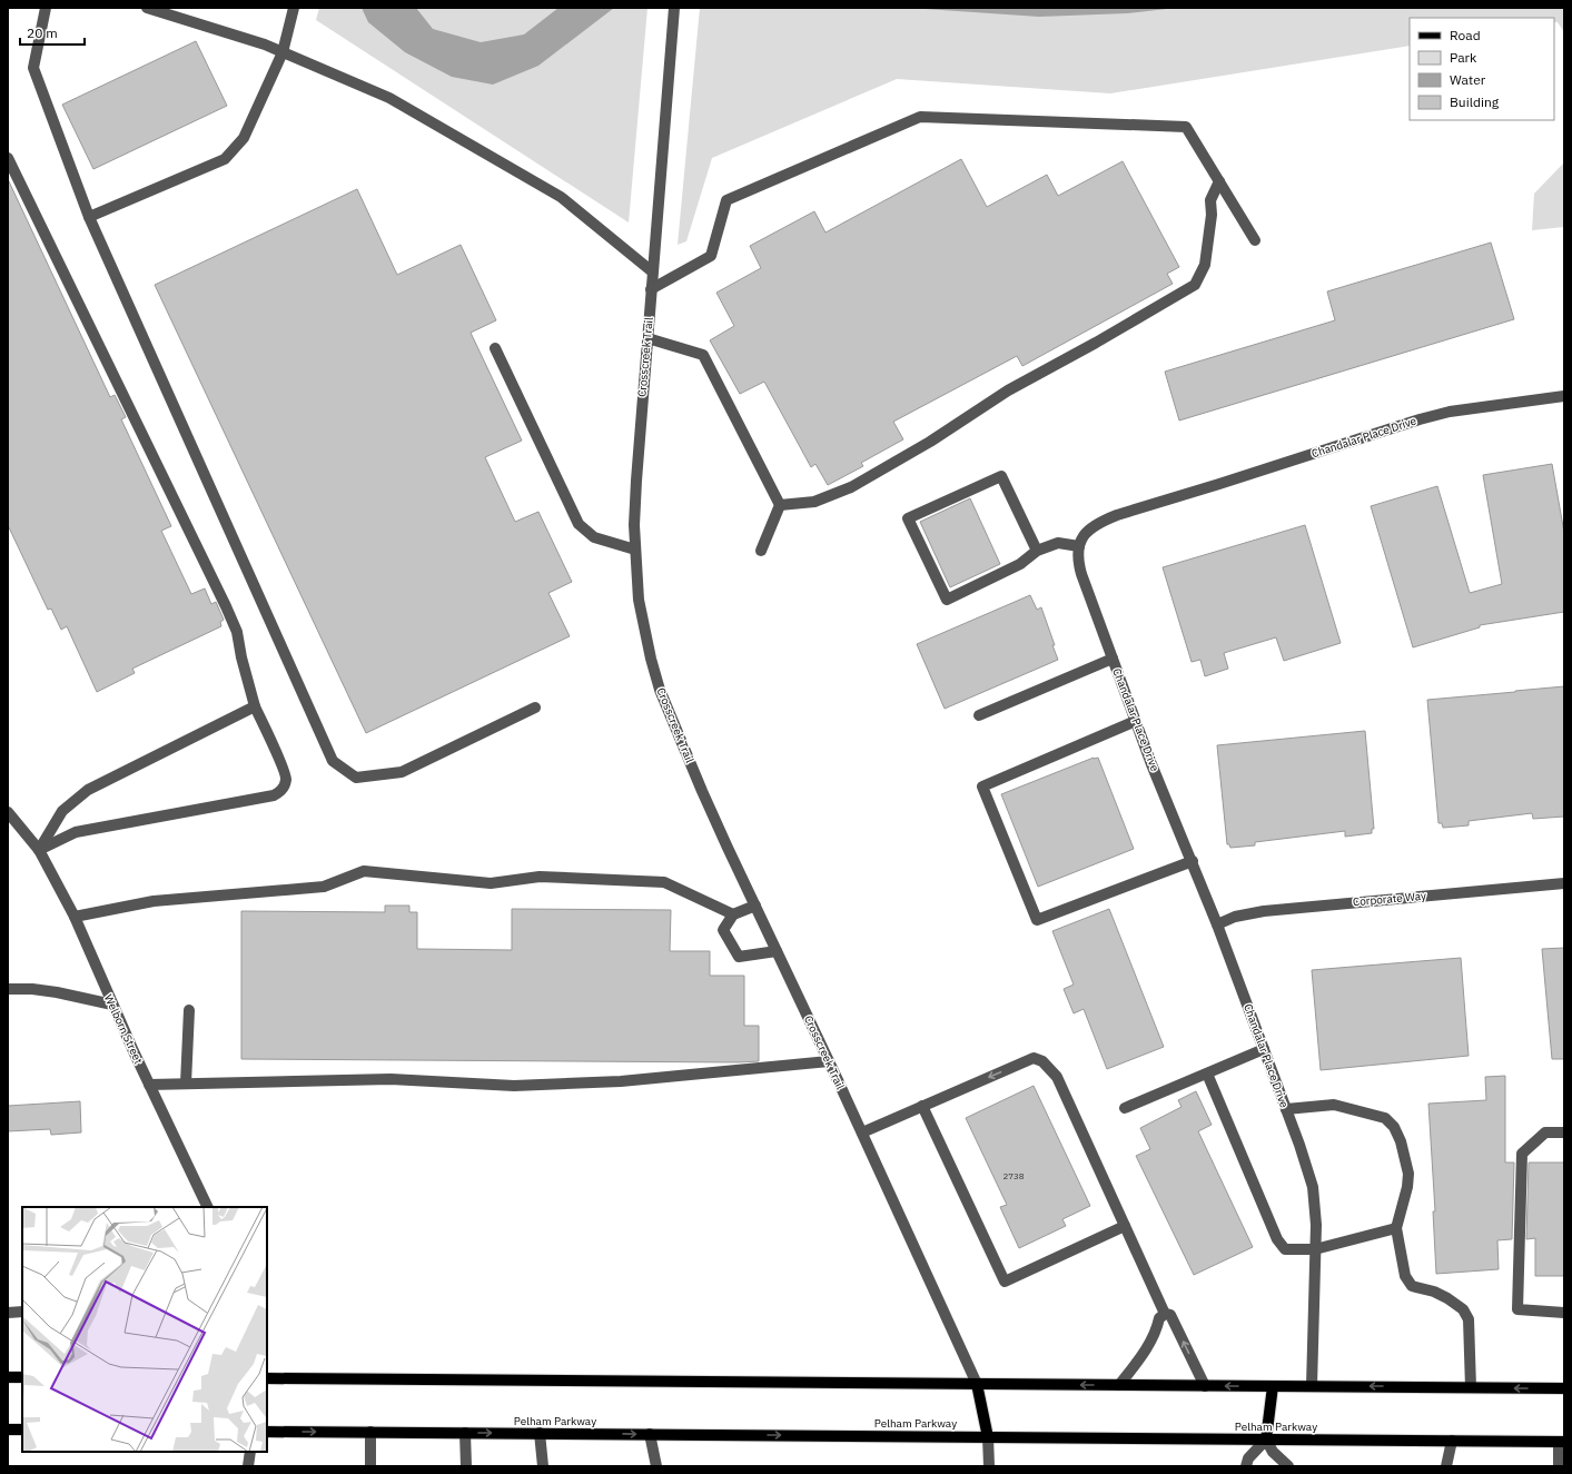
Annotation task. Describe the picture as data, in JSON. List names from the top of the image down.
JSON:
{
  "streets": {
    "main road": ["Pelham Parkway"],
    "street": [
      "Crosscreek Trail",
      "Chandalar Place Drive",
      "Corporate Way",
      "Welborn Street"
    ]
  },
  "crossings": [
    ["Chandalar Place Drive", "Corporate Way"]
  ],
  "house_numbers": ["2738"],
  "legend": [
    "Road",
    "Park",
    "Water",
    "Building"
  ],
  "scale_bar": "20 m"
}
